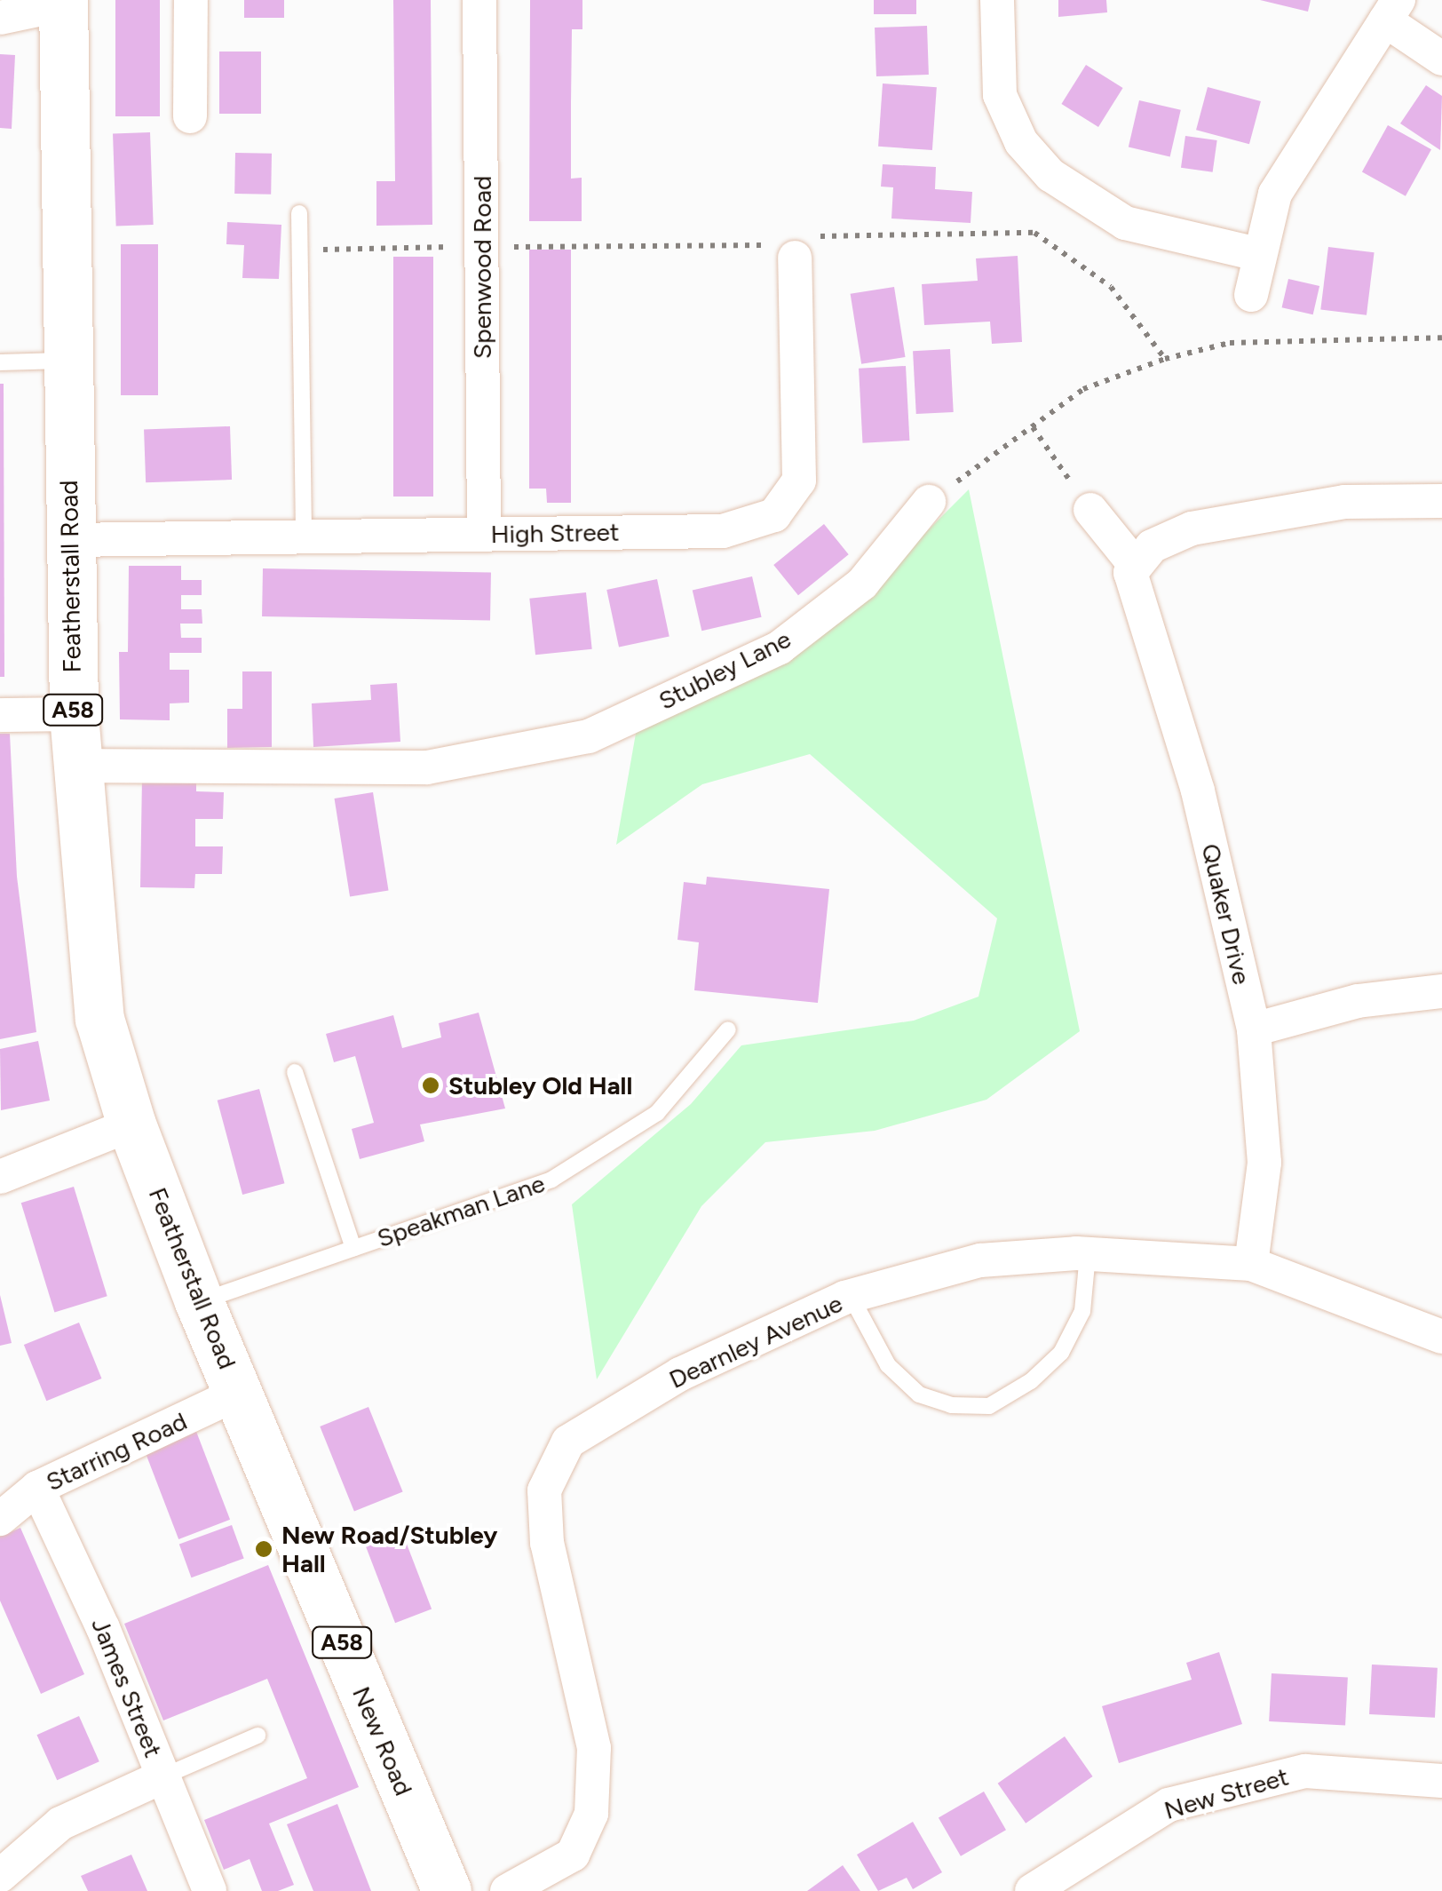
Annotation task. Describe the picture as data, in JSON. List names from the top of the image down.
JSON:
{
  "streets": {
    "highway": ["Featherstall Road", "A58", "New Road"],
    "street": [
      "Spenwood Road",
      "High Street",
      "Stubley Lane",
      "Quaker Drive",
      "Dearnley Avenue",
      "Starring Road",
      "James Street",
      "New Street"
    ],
    "lane": ["Speakman Lane"]
  },
  "crossings": [
    ["Spenwood Road", "High Street"],
    ["High Street", "Featherstall Road"],
    ["Featherstall Road", "Stubley Lane"],
    ["Featherstall Road", "Speakman Lane"],
    ["Featherstall Road", "Starring Road"],
    ["Featherstall Road", "New Road"],
    ["Quaker Drive", "Dearnley Avenue"],
    ["Starring Road", "James Street"],
    ["Starring Road", "New Road"]
  ],
  "places": ["Stubley Old Hall", "New Road/Stubley Hall"]
}
